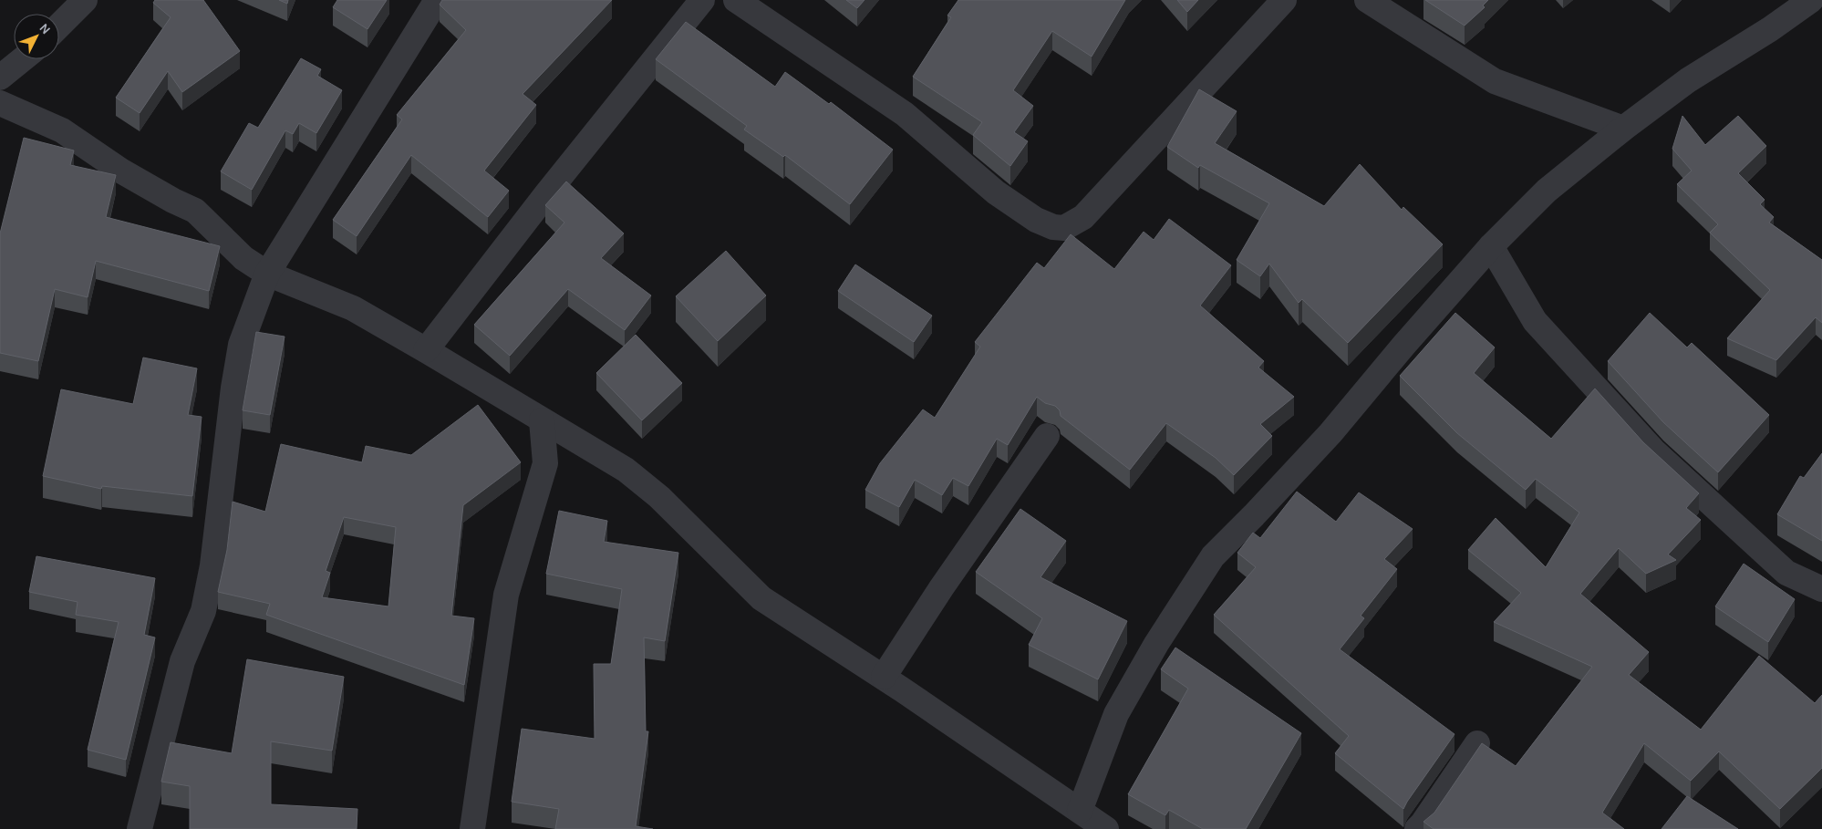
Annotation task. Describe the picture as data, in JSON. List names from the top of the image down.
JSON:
{
  "north": "top right"
}
